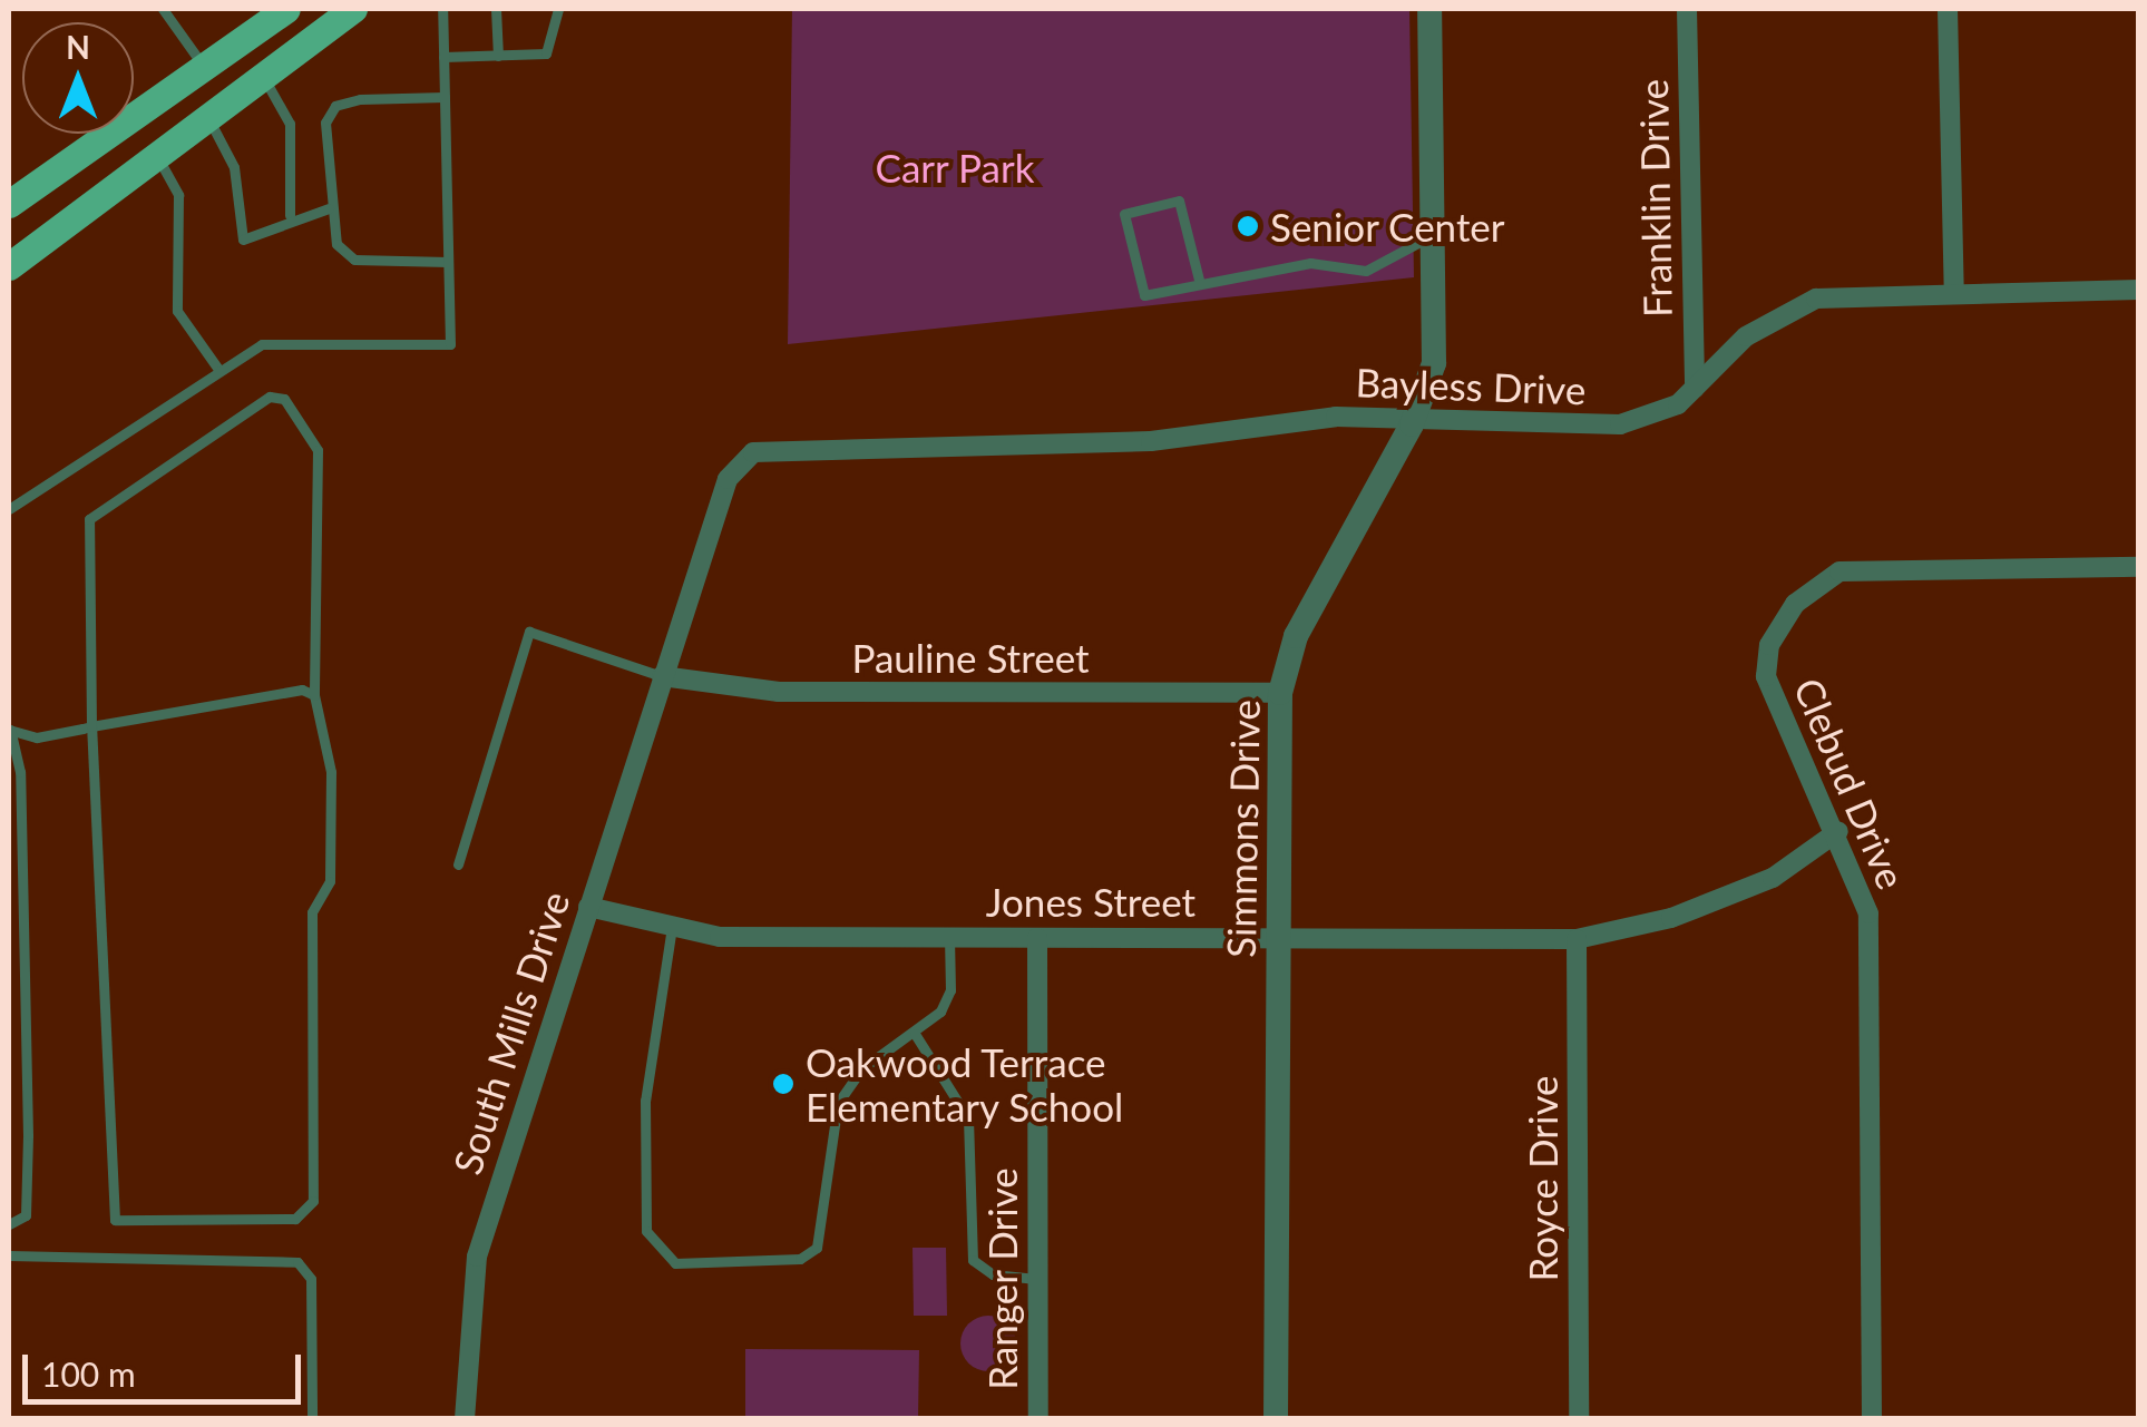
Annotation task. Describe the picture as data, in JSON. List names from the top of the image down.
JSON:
{
  "streets": {
    "street": [
      "Franklin Drive",
      "Bayless Drive",
      "Pauline Street",
      "Clebud Drive",
      "Simmons Drive",
      "Jones Street",
      "South Mills Drive",
      "Royce Drive",
      "Ranger Drive"
    ]
  },
  "crossings": [
    ["Franklin Drive", "Bayless Drive"],
    ["Bayless Drive", "Simmons Drive"],
    ["Bayless Drive", "South Mills Drive"],
    ["Pauline Street", "Simmons Drive"],
    ["Pauline Street", "South Mills Drive"],
    ["Clebud Drive", "Jones Street"],
    ["Simmons Drive", "Jones Street"],
    ["Jones Street", "South Mills Drive"],
    ["Jones Street", "Royce Drive"],
    ["Jones Street", "Ranger Drive"]
  ],
  "parks": ["Carr Park"],
  "places": ["Senior Center", "Oakwood Terrace Elementary School"],
  "scale_bar": "100 m",
  "north": "top"
}
